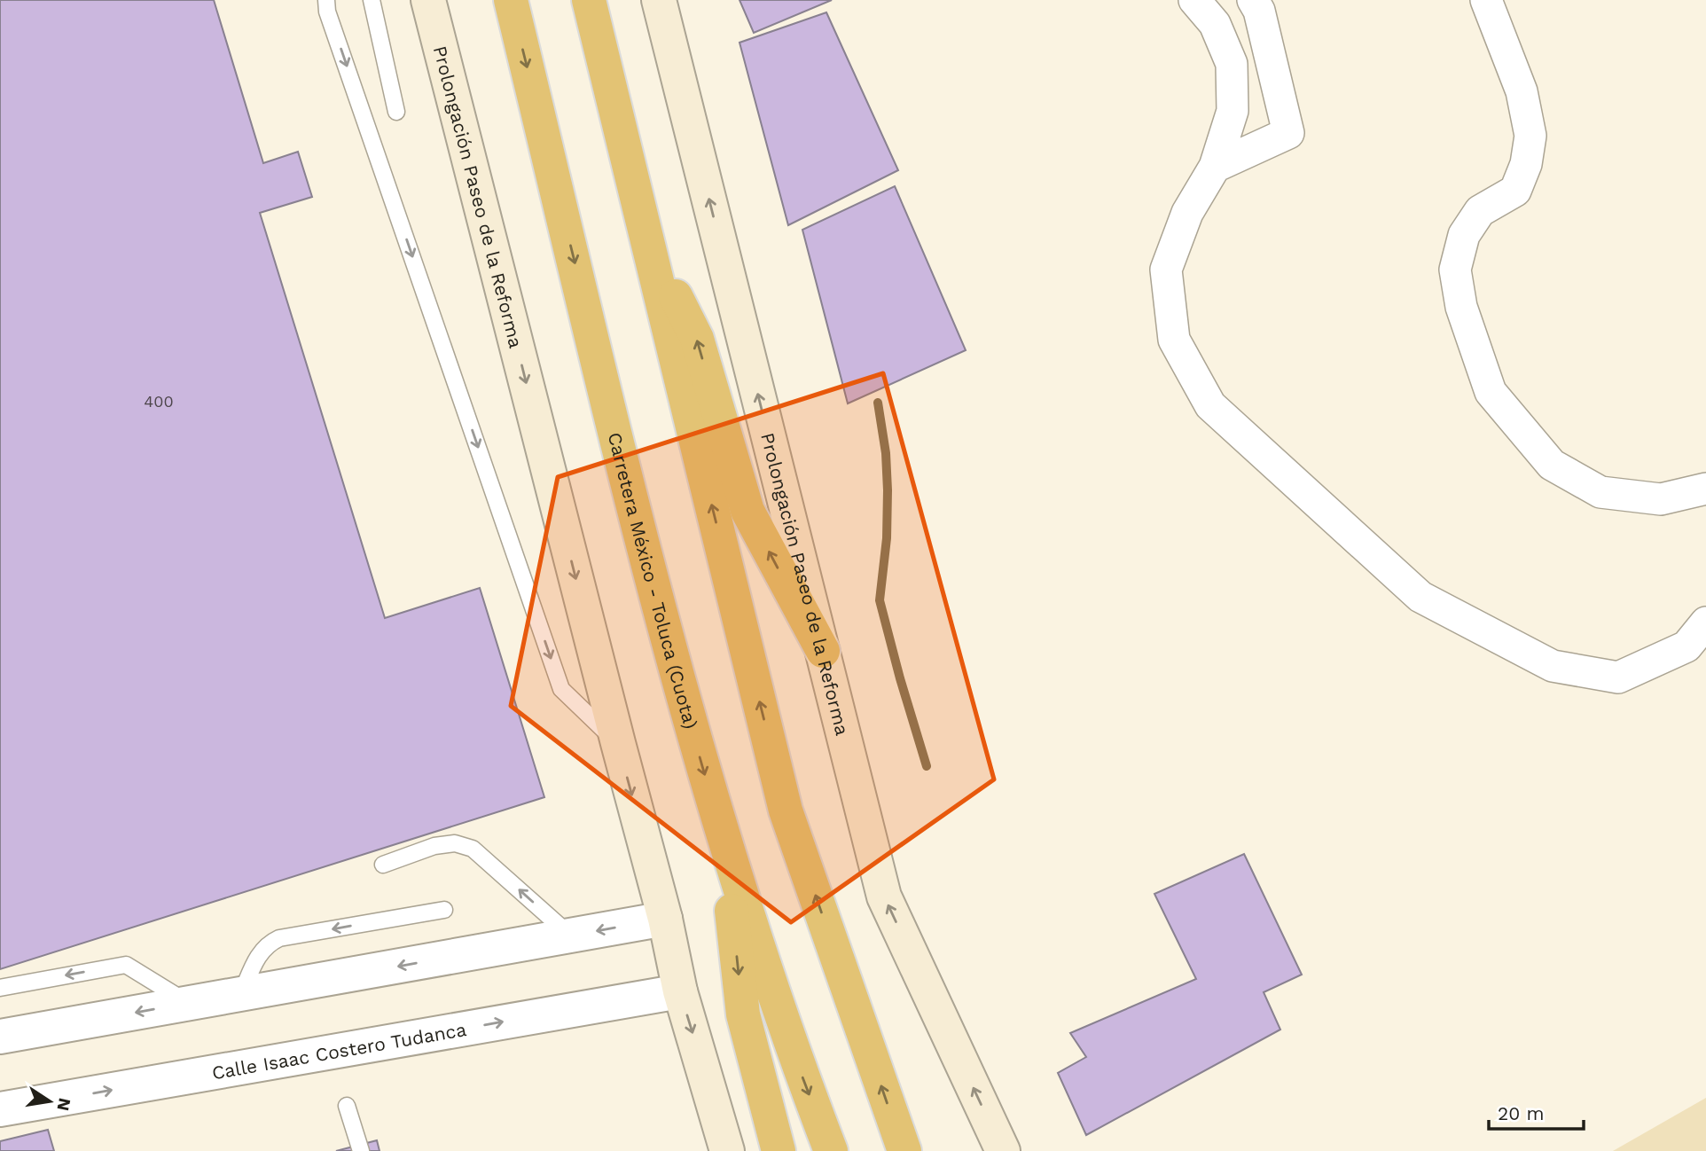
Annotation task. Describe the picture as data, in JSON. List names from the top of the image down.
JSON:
{
  "streets": {
    "highway": ["Carretera México - Toluca (Cuota)"],
    "main road": ["Prolongación Paseo de la Reforma"],
    "street": ["Calle Isaac Costero Tudanca"]
  },
  "crossings": [
    ["Prolongación Paseo de la Reforma", "Calle Isaac Costero Tudanca"]
  ],
  "house_numbers": ["400"],
  "scale_bar": "20 m",
  "north": "right"
}
